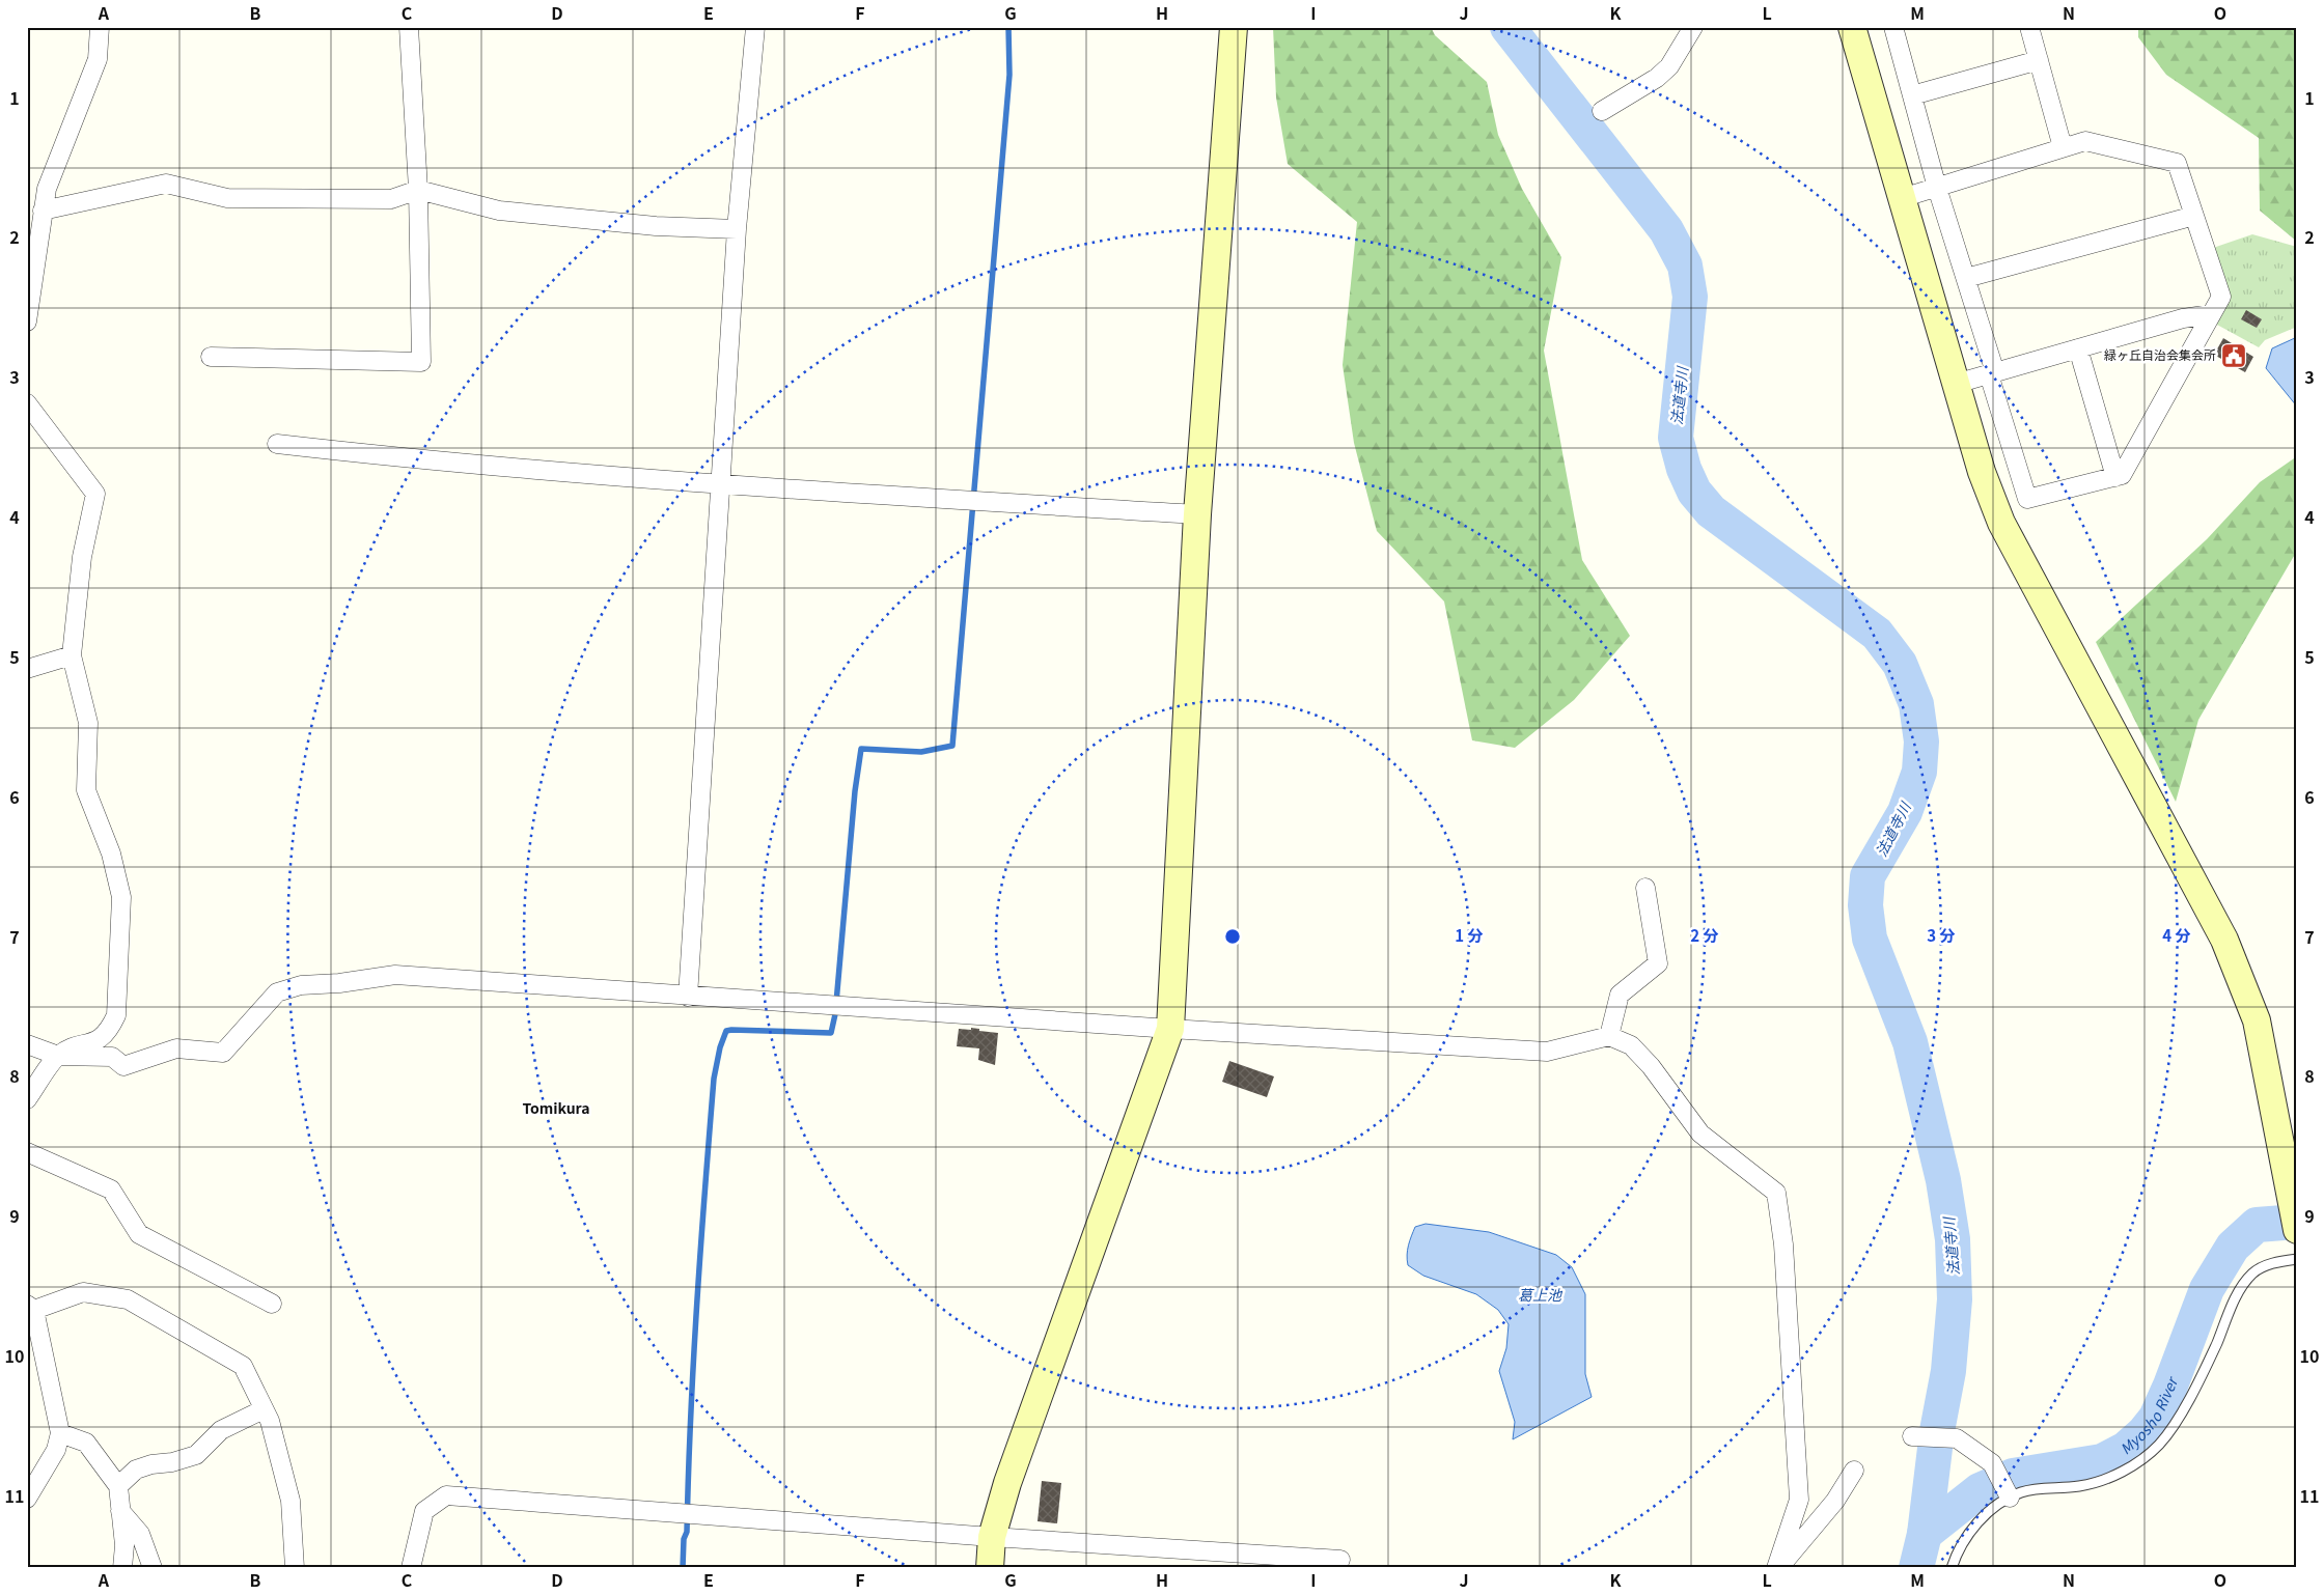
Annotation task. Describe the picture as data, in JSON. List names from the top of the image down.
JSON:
{
  "districts": ["Tomikura"],
  "water": ["法道寺川", "葛上池", "Myosho River"],
  "places": {
    "public building": ["緑ヶ丘自治会集会所"]
  },
  "grid": {
    "columns": [
      "A",
      "B",
      "C",
      "D",
      "E",
      "F",
      "G",
      "H",
      "I",
      "J",
      "K",
      "L",
      "M",
      "N",
      "O"
    ],
    "rows": [
      "1",
      "2",
      "3",
      "4",
      "5",
      "6",
      "7",
      "8",
      "9",
      "10",
      "11"
    ]
  },
  "rings": [
    "1 分",
    "2 分",
    "3 分",
    "4 分"
  ]
}
